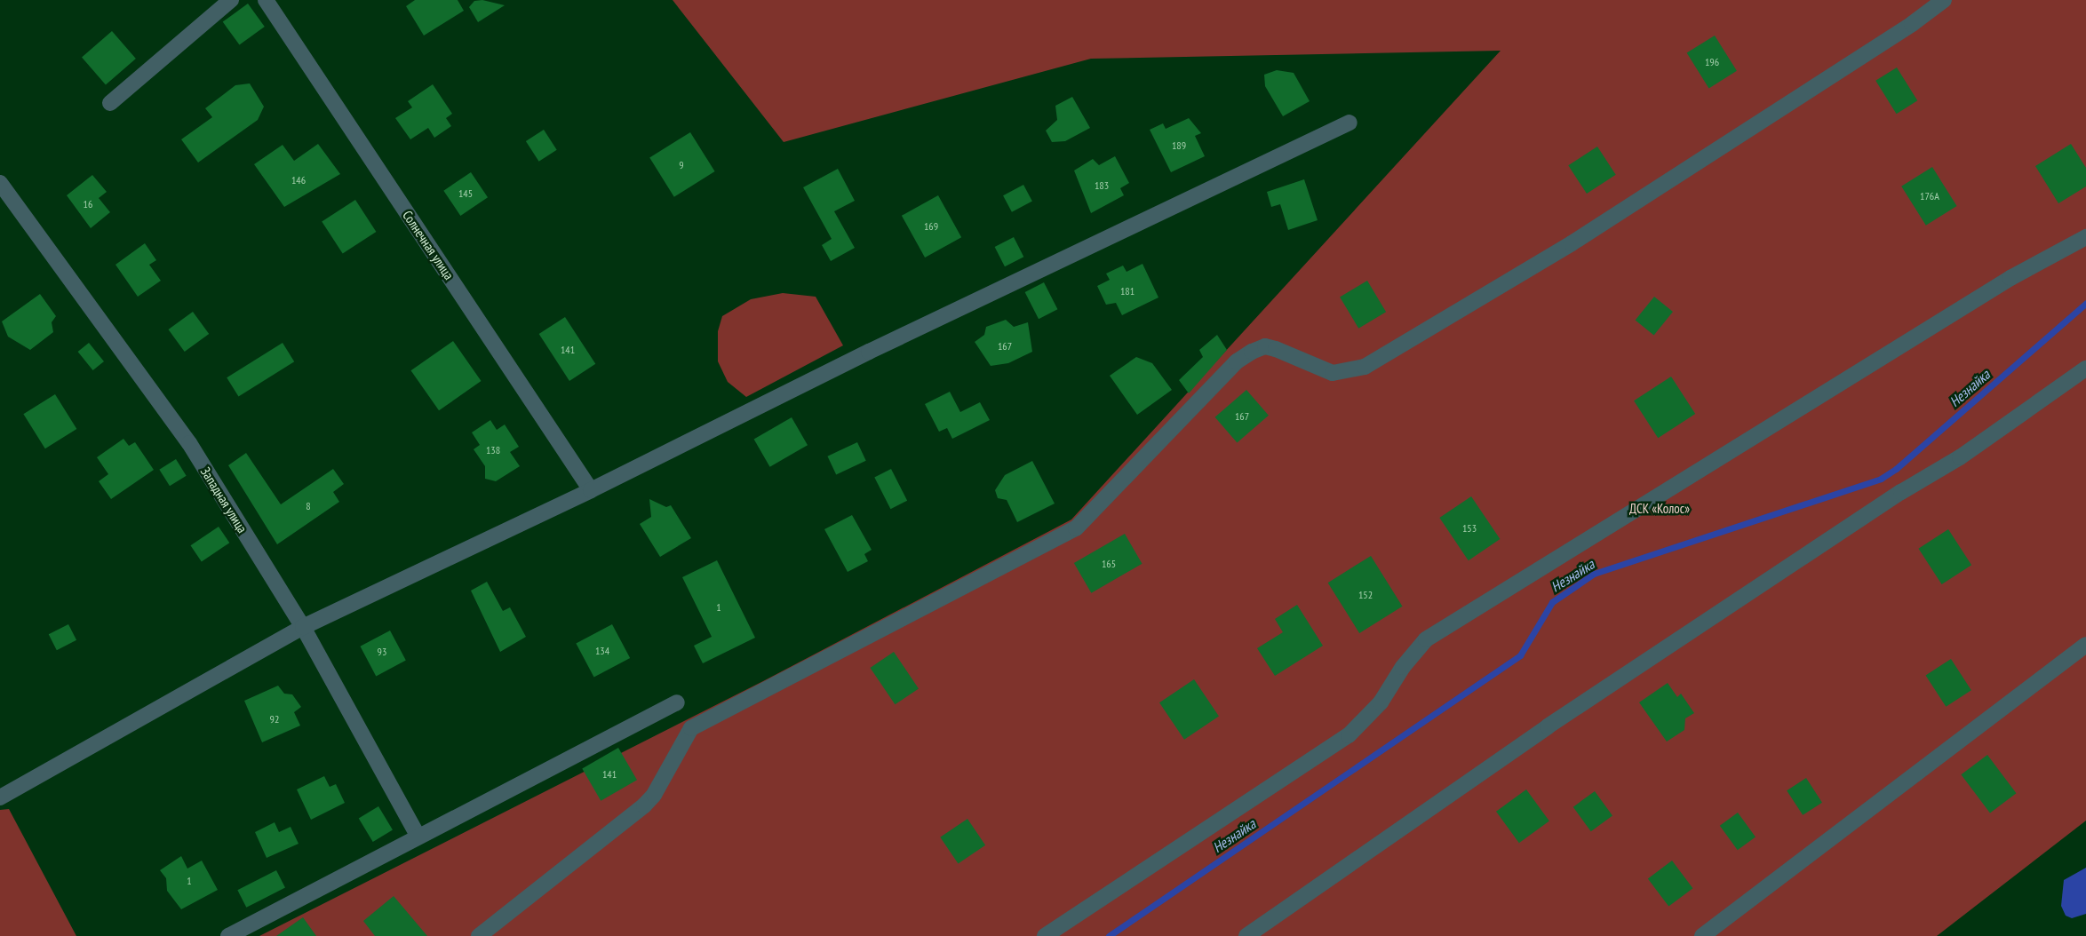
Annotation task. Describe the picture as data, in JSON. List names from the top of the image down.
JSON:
{
  "streets": {
    "street": ["Солнечная улица", "Западная улица"]
  },
  "water": ["Незнайка"],
  "parks": ["ДСК «Колос»"],
  "house_numbers": [
    "196",
    "189",
    "9",
    "146",
    "183",
    "145",
    "176А",
    "16",
    "169",
    "181",
    "167",
    "141",
    "167",
    "138",
    "8",
    "153",
    "165",
    "152",
    "1",
    "134",
    "93",
    "92",
    "141",
    "1"
  ]
}
